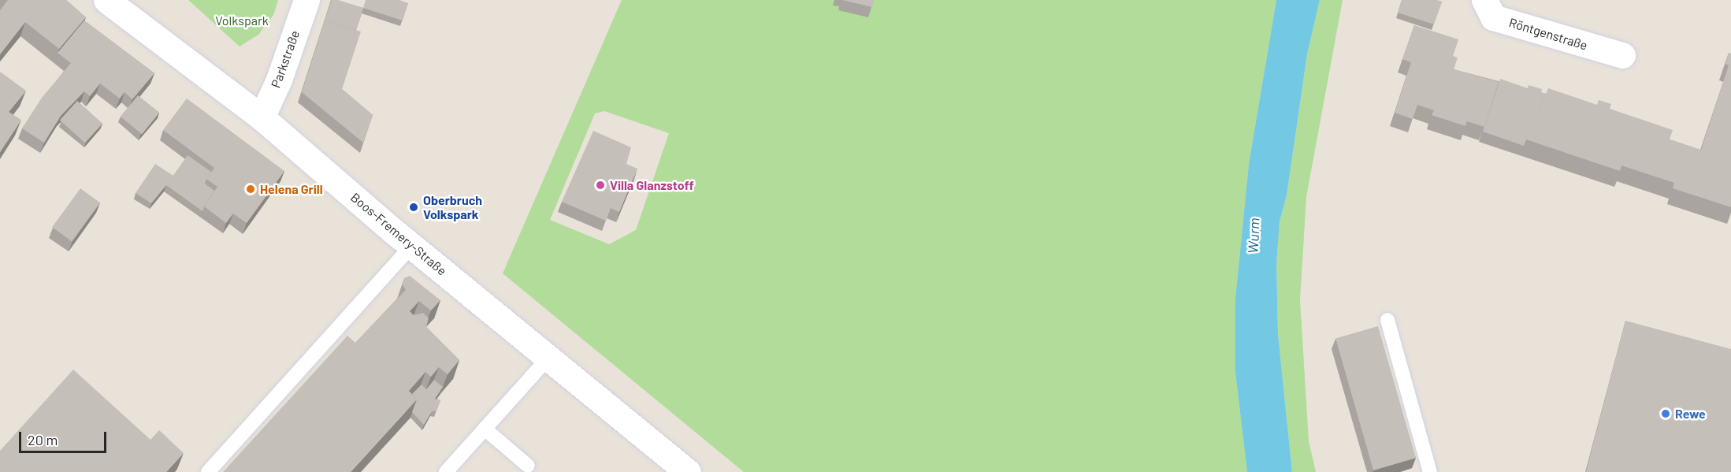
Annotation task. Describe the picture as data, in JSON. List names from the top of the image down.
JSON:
{
  "streets": {
    "street": ["Röntgenstraße", "Parkstraße", "Boos-Fremery-Straße"]
  },
  "crossings": [
    ["Parkstraße", "Boos-Fremery-Straße"]
  ],
  "water": ["Wurm"],
  "parks": ["Volkspark"],
  "places": [
    "Villa Glanzstoff",
    "Helena Grill",
    "Oberbruch Volkspark",
    "Rewe"
  ],
  "scale_bar": "20 m"
}
